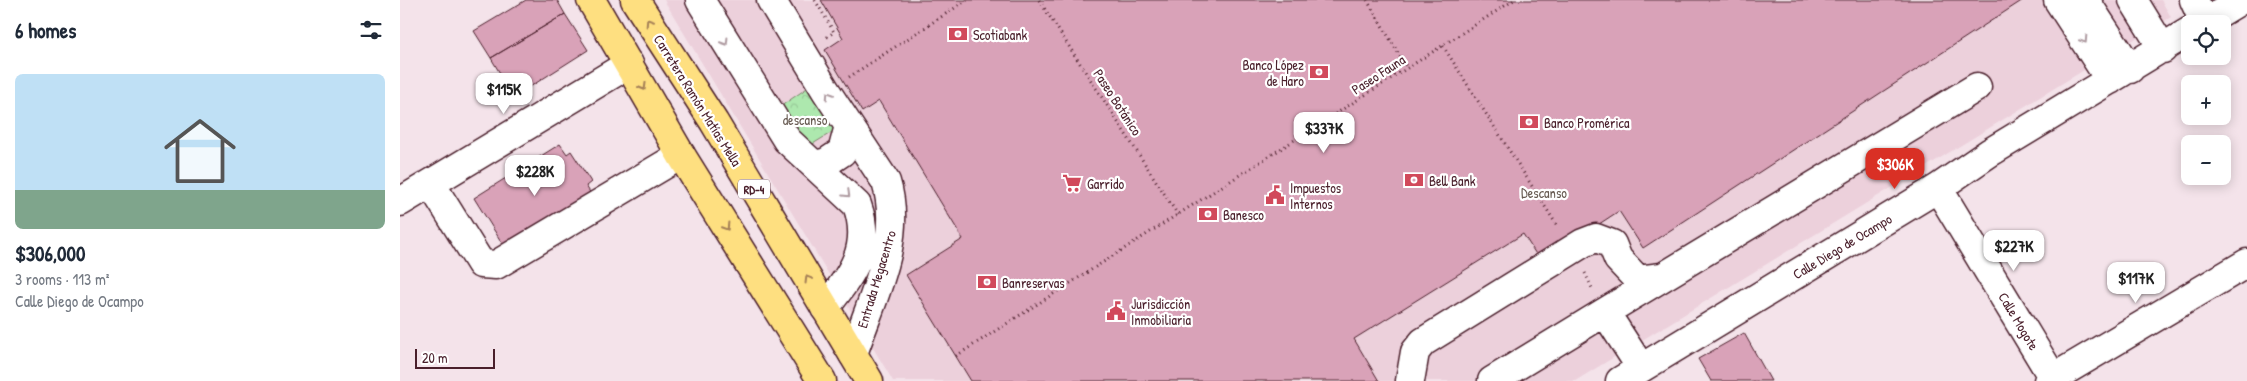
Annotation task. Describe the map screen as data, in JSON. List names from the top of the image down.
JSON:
{
  "streets": {
    "main road": ["Carretera Ramón Matías Mella", "RD-4"],
    "street": ["Calle Diego de Ocampo", "Entrada Megacentro", "Calle Mogote"],
    "path": ["Paseo Fauna", "Paseo Botánico"]
  },
  "crossings": [
    ["Paseo Fauna", "Paseo Botánico"],
    ["Carretera Ramón Matías Mella", "Entrada Megacentro"],
    ["Calle Diego de Ocampo", "Calle Mogote"]
  ],
  "parks": ["descanso", "Descanso"],
  "places": {
    "bank": [
      "Scotiabank",
      "Banco López de Haro",
      "Banco Promérica",
      "Bell Bank",
      "Banesco",
      "Banreservas"
    ],
    "supermarket": ["Garrido"],
    "public building": ["Impuestos Internos", "Jurisdicción Inmobiliaria"]
  },
  "scale_bar": "20 m",
  "page": {
    "heading": "6 homes",
    "map_buttons": ["+", "−"],
    "list": [
      {
        "name": "$306,000",
        "note": "3 rooms · 113 m² · Calle Diego de Ocampo"
      }
    ],
    "price": [
      "$115K",
      "$337K",
      "$306K",
      "$228K",
      "$227K",
      "$117K"
    ],
    "scale": "20 m"
  }
}
